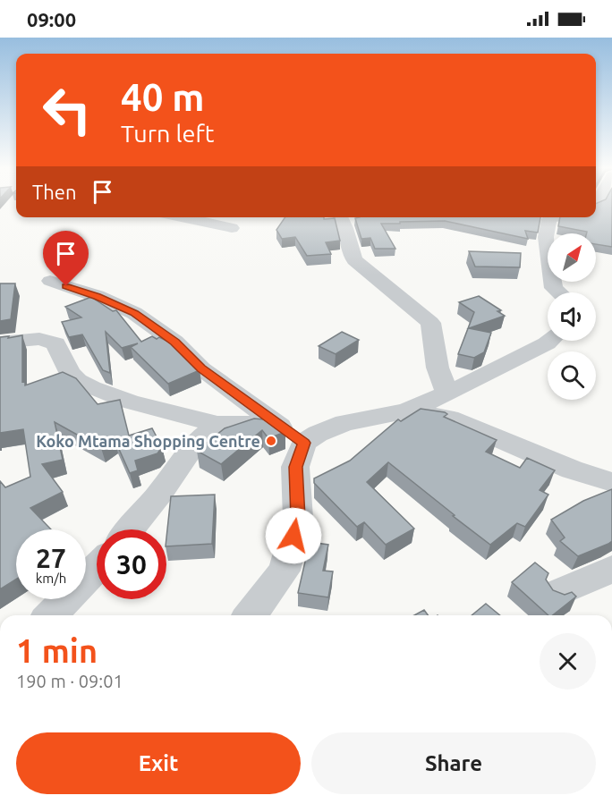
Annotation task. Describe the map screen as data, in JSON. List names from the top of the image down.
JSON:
{
  "places": ["Koko Mtama Shopping Centre"],
  "north": "top right",
  "page": {
    "status": "09:00",
    "turn": ["40 m", "Turn left"],
    "then": "Then",
    "speed": "27 km/h",
    "limit": "30",
    "heading": ["1 min", "190 m · 09:01"],
    "buttons": ["Exit", "Share"]
  }
}
